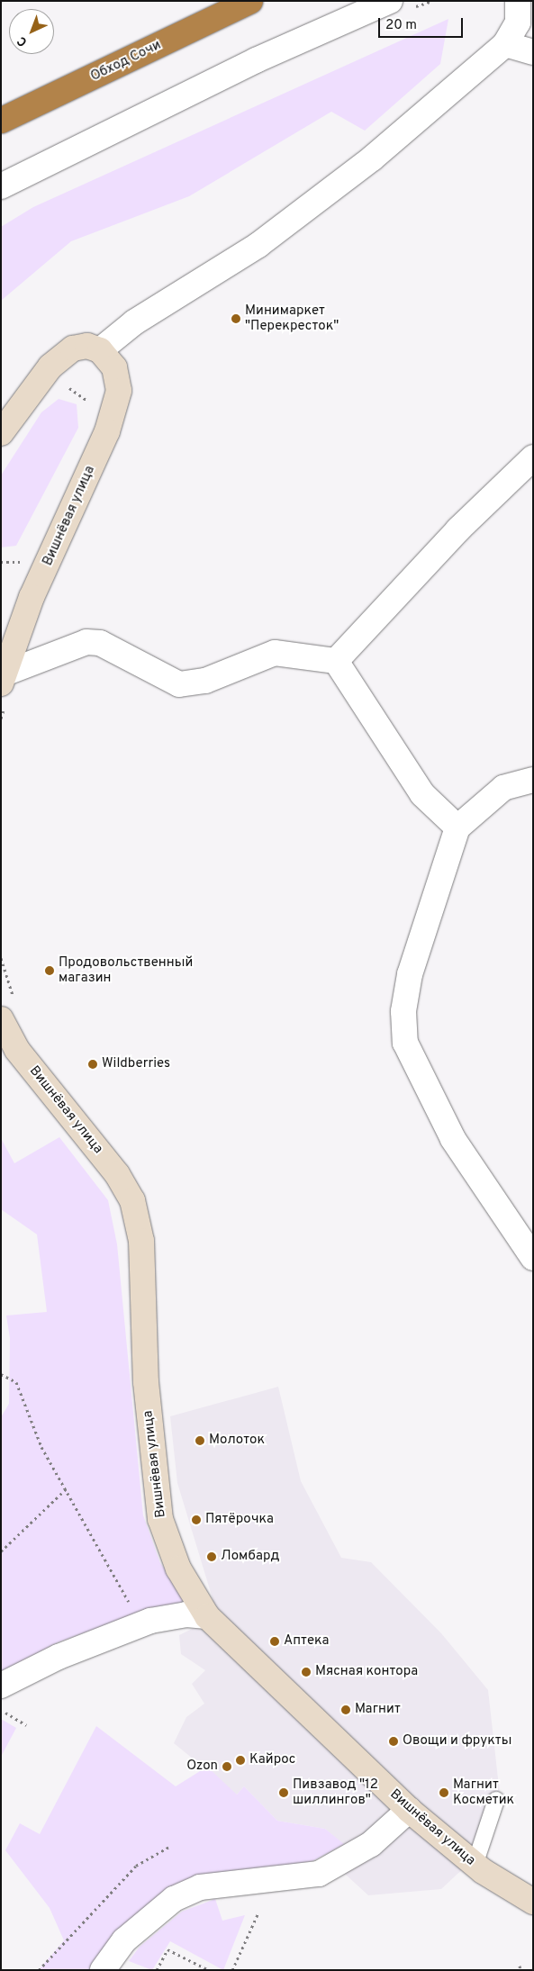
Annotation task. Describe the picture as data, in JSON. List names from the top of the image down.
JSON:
{
  "streets": {
    "highway": ["Обход Сочи"],
    "street": ["Вишнёвая улица"]
  },
  "places": [
    "Минимаркет \"Перекресток\"",
    "Продовольственный магазин",
    "Wildberries",
    "Молоток",
    "Пятёрочка",
    "Ломбард",
    "Аптека",
    "Мясная контора",
    "Магнит",
    "Овощи и фрукты",
    "Кайрос",
    "Ozon",
    "Пивзавод \"12 шиллингов\"",
    "Магнит Косметик"
  ],
  "scale_bar": "20 m",
  "north": "bottom left"
}
